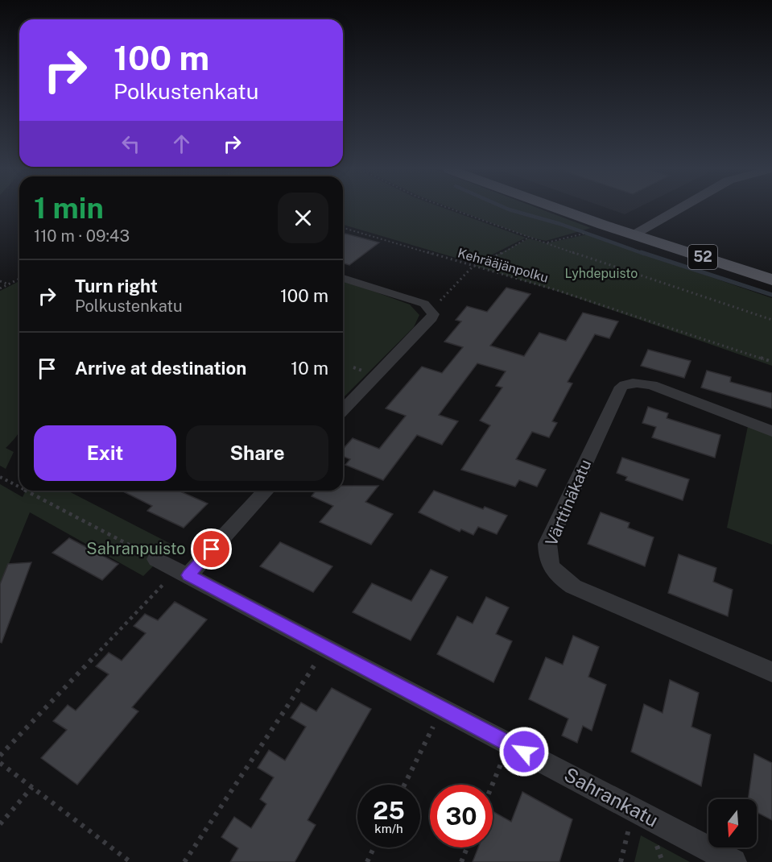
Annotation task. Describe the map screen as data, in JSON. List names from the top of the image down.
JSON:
{
  "streets": {
    "main road": ["52"],
    "street": ["Värttinäkatu", "Sahrankatu"],
    "path": ["Kehrääjänpolku"]
  },
  "parks": ["Lyhdepuisto", "Sahranpuisto"],
  "north": "bottom",
  "page": {
    "turn": ["100 m", "Polkustenkatu"],
    "heading": ["1 min", "110 m · 09:43"],
    "list": [
      {
        "name": "Turn right",
        "note": "Polkustenkatu",
        "value": "100 m"
      },
      {
        "name": "Arrive at destination",
        "value": "10 m"
      }
    ],
    "buttons": ["Exit", "Share"],
    "speed": "25 km/h",
    "limit": "30"
  }
}
